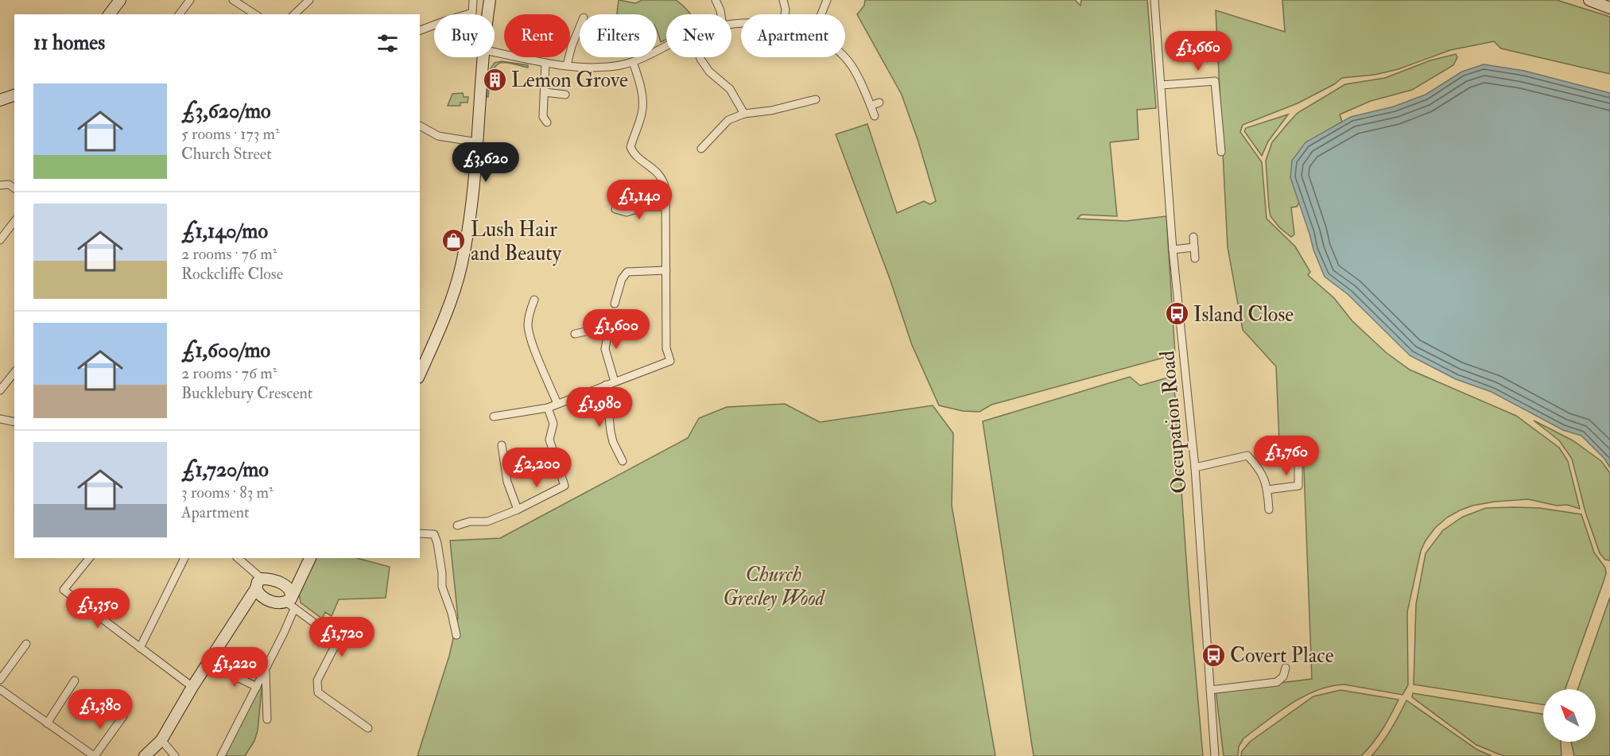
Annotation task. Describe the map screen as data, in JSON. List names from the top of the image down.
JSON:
{
  "streets": {
    "street": ["Occupation Road"]
  },
  "parks": ["Church Gresley Wood"],
  "places": {
    "building": ["Lemon Grove"],
    "shop": ["Lush Hair and Beauty"],
    "bus stop": ["Island Close", "Covert Place"]
  },
  "north": "top left",
  "page": {
    "chip": [
      "Buy",
      "Rent",
      "Filters",
      "New",
      "Apartment"
    ],
    "heading": "11 homes",
    "price": [
      "£1,660",
      "£3,620",
      "£1,140",
      "£1,600",
      "£1,980",
      "£1,760",
      "£2,200",
      "£1,350",
      "£1,720",
      "£1,220",
      "£1,380"
    ],
    "list": [
      {
        "name": "£3,620/mo",
        "note": "5 rooms · 173 m² · Church Street"
      },
      {
        "name": "£1,140/mo",
        "note": "2 rooms · 76 m² · Rockcliffe Close"
      },
      {
        "name": "£1,600/mo",
        "note": "2 rooms · 76 m² · Bucklebury Crescent"
      },
      {
        "name": "£1,720/mo",
        "note": "3 rooms · 83 m² · Apartment"
      }
    ]
  }
}
